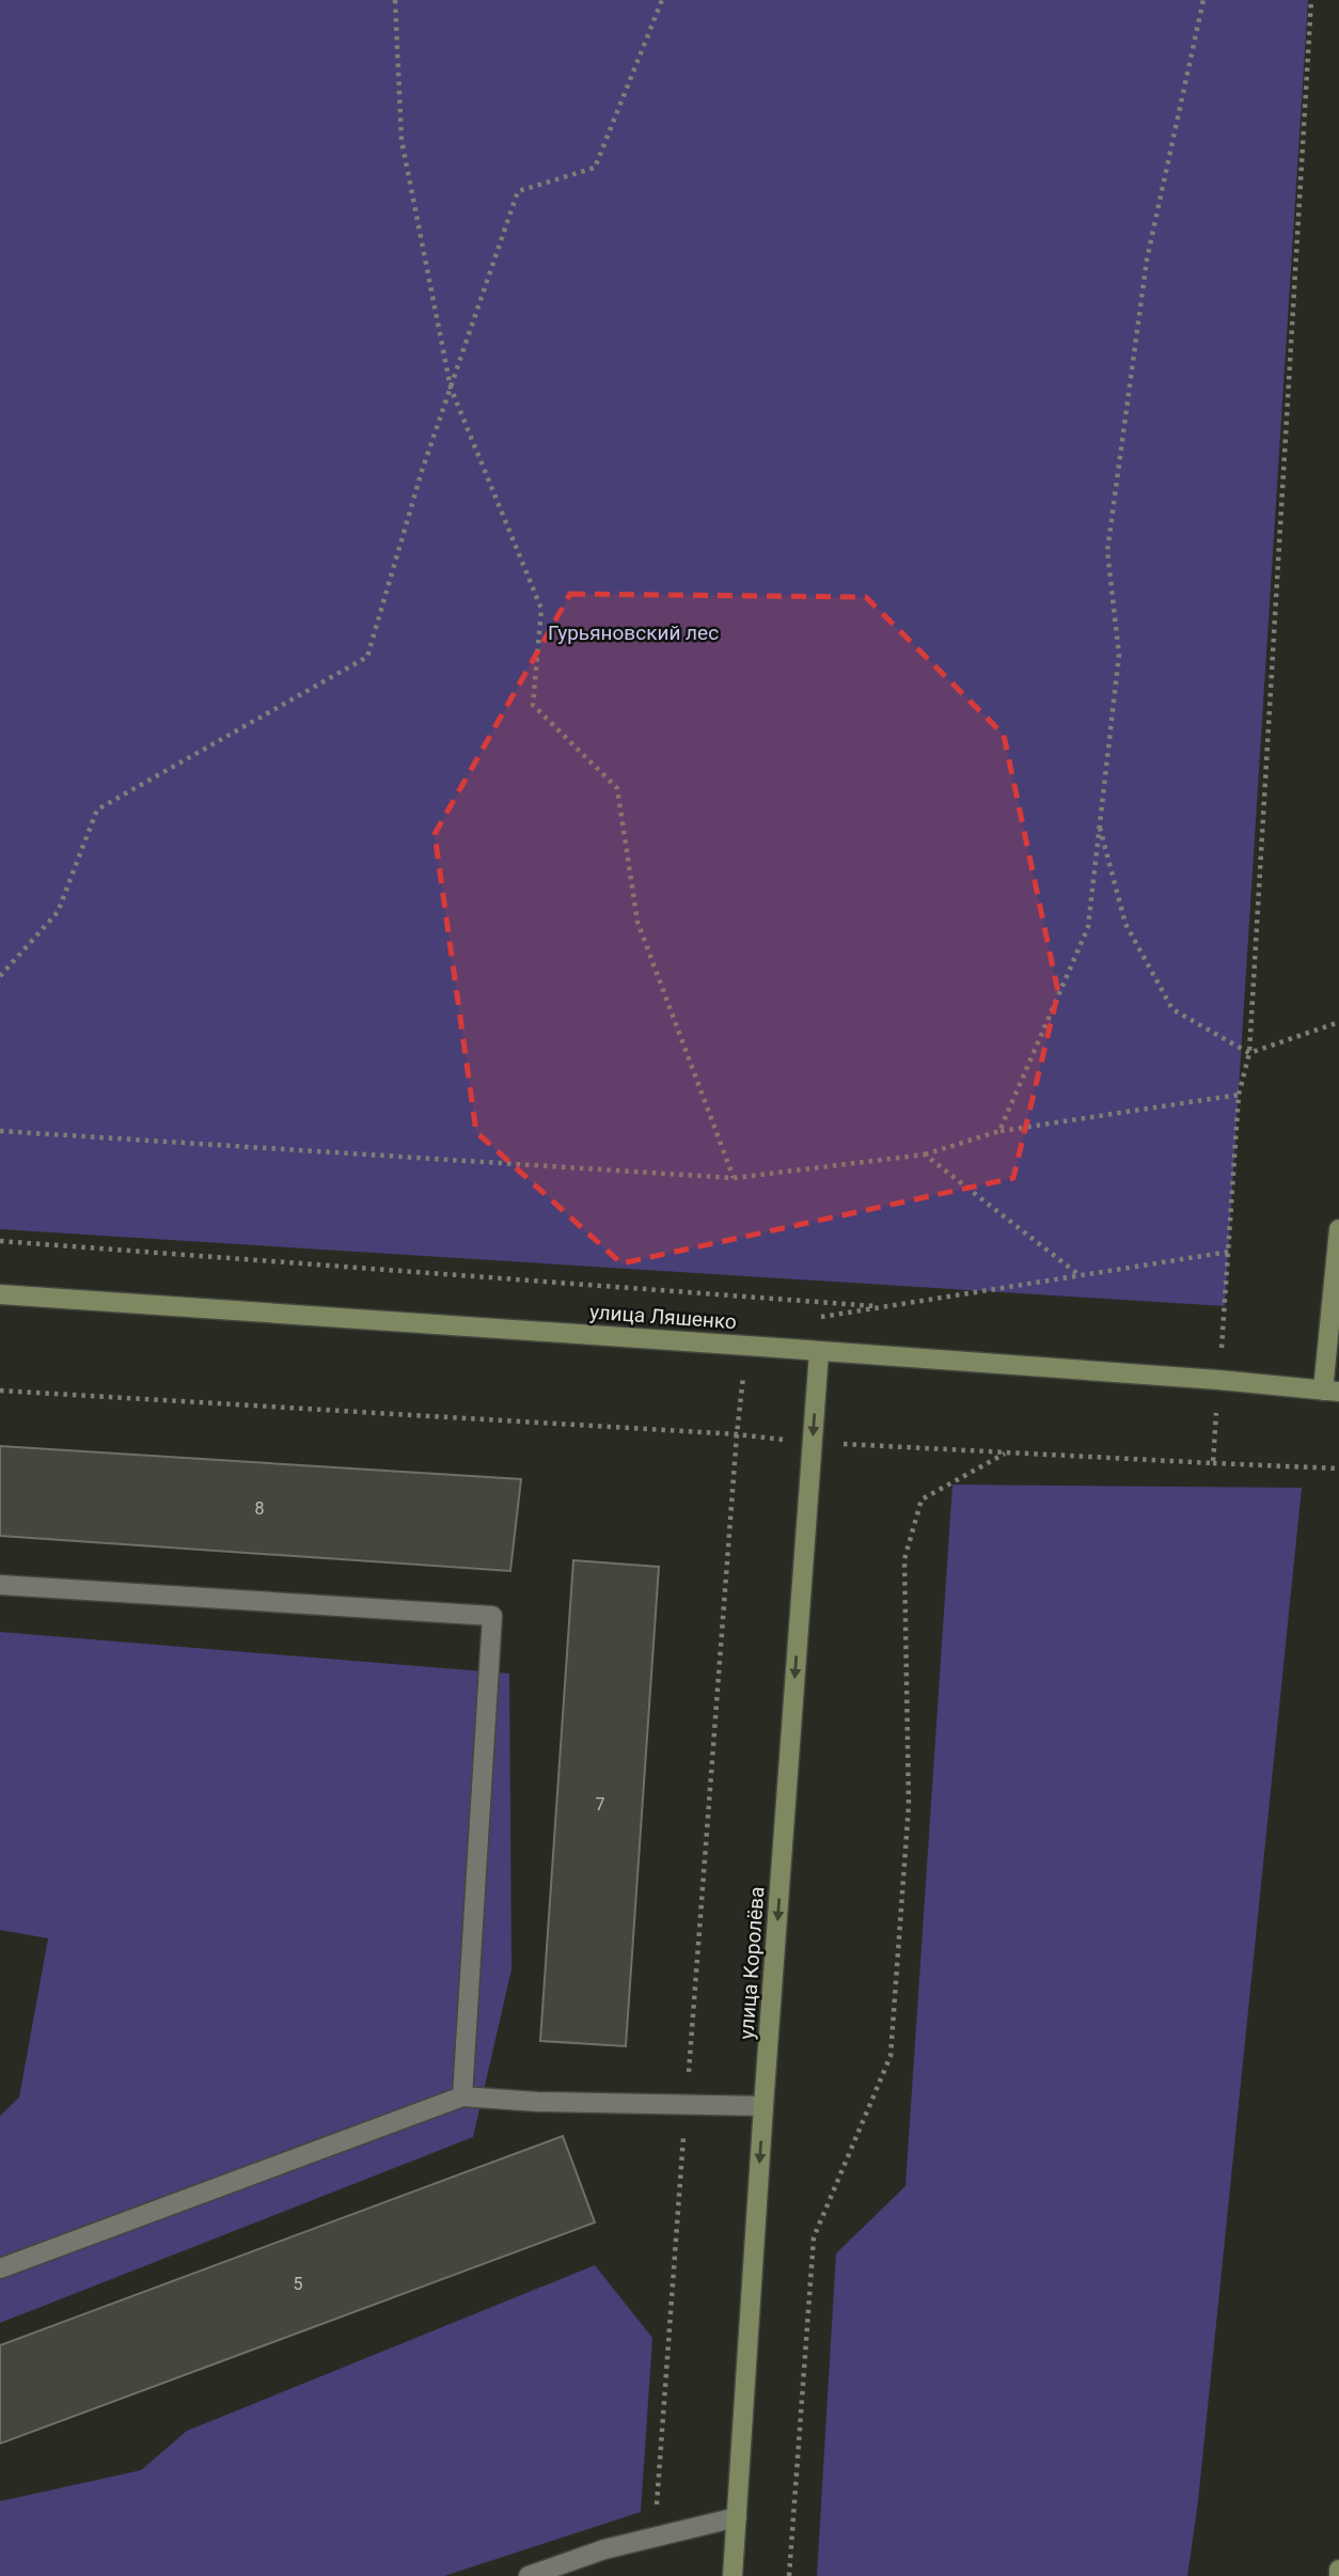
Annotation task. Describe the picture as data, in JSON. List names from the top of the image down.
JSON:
{
  "streets": {
    "main road": ["улица Ляшенко", "улица Королёва"]
  },
  "crossings": [
    ["улица Ляшенко", "улица Королёва"]
  ],
  "one_way": ["улица Королёва"],
  "parks": ["Гурьяновский лес"],
  "house_numbers": ["8", "7", "5"]
}
